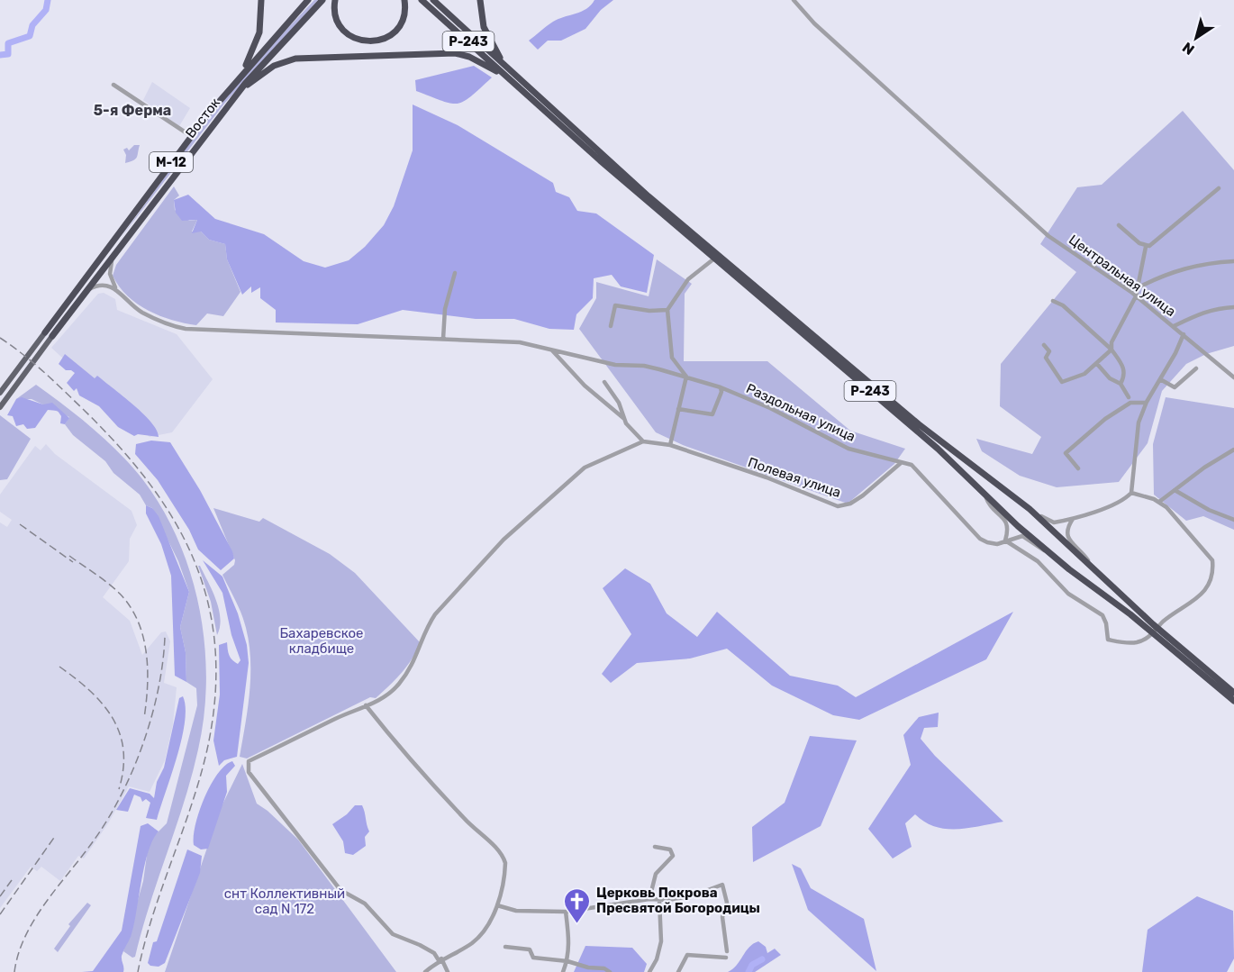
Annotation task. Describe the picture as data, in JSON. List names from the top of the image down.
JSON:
{
  "streets": {
    "highway": ["Р-243", "Восток", "М-12"],
    "street": ["Центральная улица", "Раздольная улица", "Полевая улица"]
  },
  "crossings": [
    ["Р-243", "Раздольная улица"],
    ["Раздольная улица", "Полевая улица"]
  ],
  "districts": ["5-я Ферма"],
  "parks": ["Бахаревское кладбище", "снт Коллективный сад N 172"],
  "places": {
    "church": ["Церковь Покрова Пресвятой Богородицы"]
  },
  "north": "bottom left"
}
